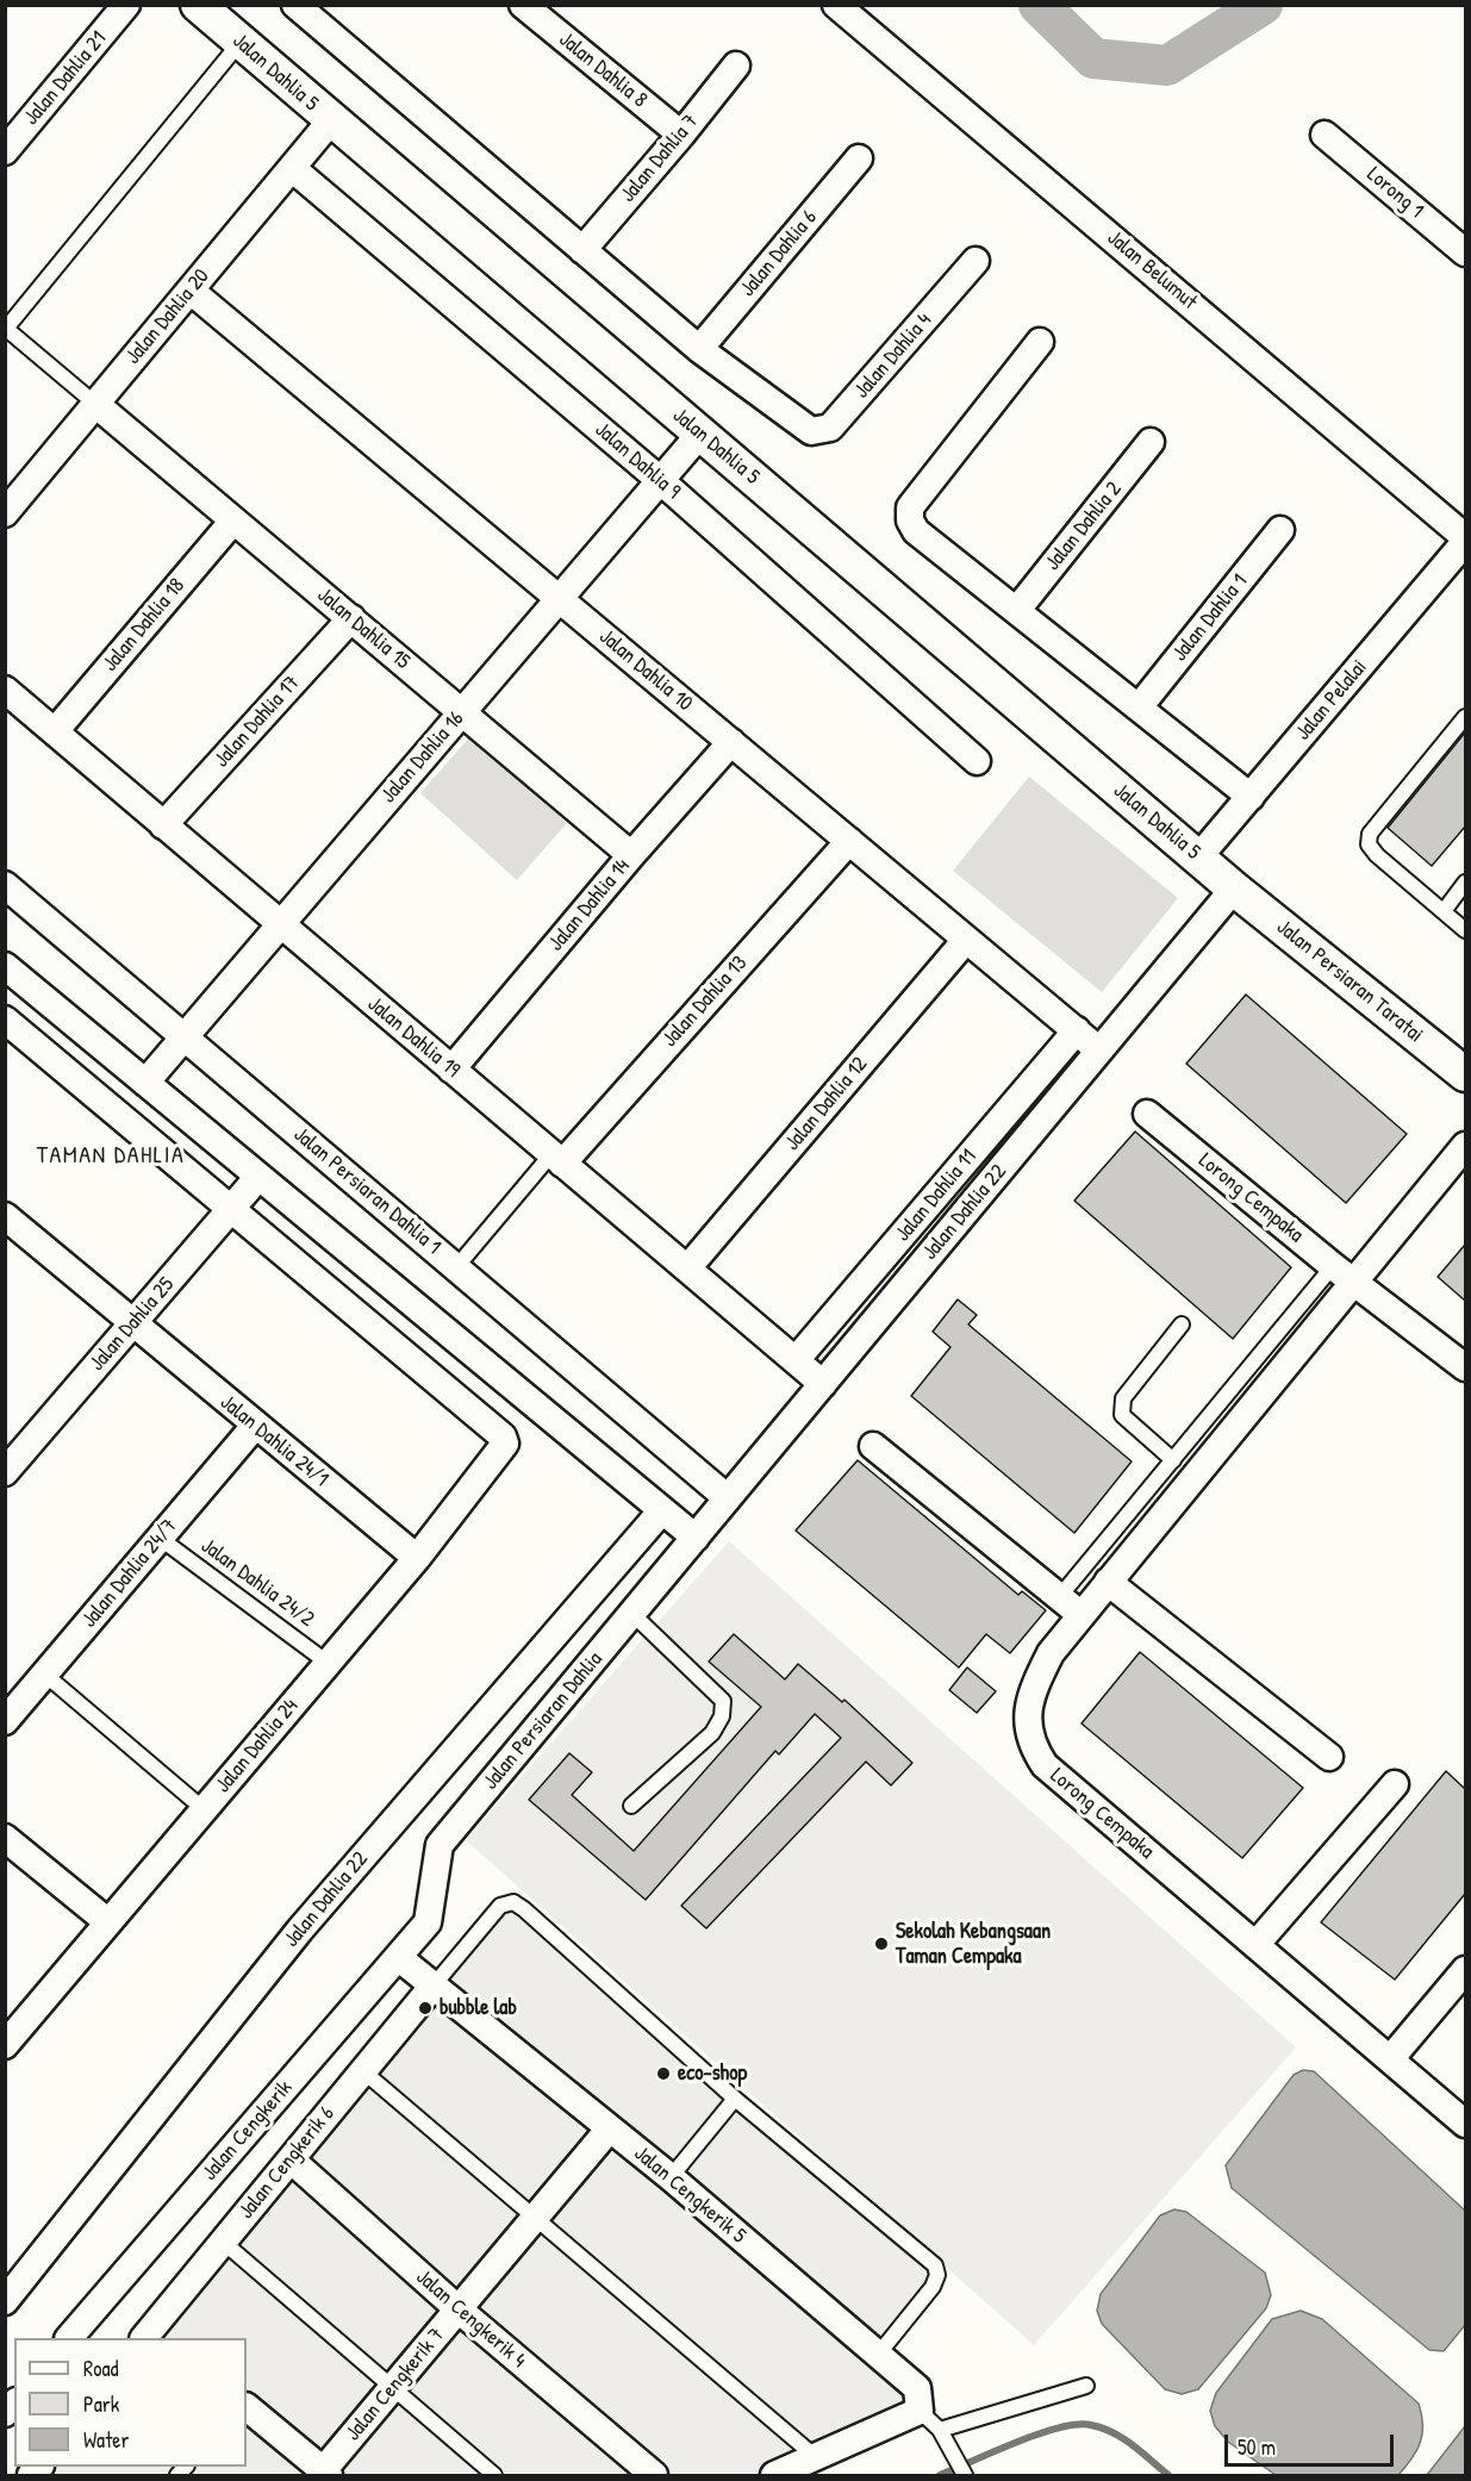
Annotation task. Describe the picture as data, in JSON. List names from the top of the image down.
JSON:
{
  "streets": {
    "street": [
      "Jalan Dahlia 8",
      "Jalan Dahlia 5",
      "Jalan Dahlia 21",
      "Jalan Dahlia 7",
      "Lorong 1",
      "Jalan Dahlia 6",
      "Jalan Belumut",
      "Jalan Dahlia 20",
      "Jalan Dahlia 4",
      "Jalan Dahlia 9",
      "Jalan Dahlia 2",
      "Jalan Dahlia 1",
      "Jalan Dahlia 18",
      "Jalan Dahlia 15",
      "Jalan Dahlia 10",
      "Jalan Pelalai",
      "Jalan Dahlia 17",
      "Jalan Dahlia 16",
      "Jalan Dahlia 14",
      "Jalan Persiaran Taratai",
      "Jalan Dahlia 13",
      "Jalan Dahlia 19",
      "Jalan Dahlia 12",
      "Jalan Persiaran Dahlia 1",
      "Jalan Dahlia 11",
      "Lorong Cempaka",
      "Jalan Dahlia 22",
      "Jalan Dahlia 25",
      "Jalan Dahlia 24/1",
      "Jalan Dahlia 24/7",
      "Jalan Persiaran Dahlia",
      "Jalan Dahlia 24",
      "Jalan Cengkerik",
      "Jalan Cengkerik 6",
      "Jalan Cengkerik 5",
      "Jalan Cengkerik 4",
      "Jalan Cengkerik 7"
    ],
    "lane": ["Jalan Dahlia 24/2"]
  },
  "crossings": [
    ["Jalan Dahlia 8", "Jalan Dahlia 7"],
    ["Jalan Dahlia 5", "Jalan Dahlia 20"],
    ["Jalan Dahlia 5", "Jalan Pelalai"],
    ["Jalan Dahlia 5", "Jalan Dahlia 16"],
    ["Jalan Dahlia 5", "Jalan Persiaran Taratai"],
    ["Jalan Dahlia 5", "Jalan Dahlia 22"],
    ["Jalan Dahlia 6", "Jalan Dahlia 4"],
    ["Jalan Dahlia 20", "Jalan Dahlia 9"],
    ["Jalan Dahlia 20", "Jalan Dahlia 15"],
    ["Jalan Dahlia 20", "Jalan Dahlia 10"],
    ["Jalan Dahlia 9", "Jalan Dahlia 16"],
    ["Jalan Dahlia 18", "Jalan Dahlia 15"],
    ["Jalan Dahlia 18", "Jalan Dahlia 19"],
    ["Jalan Dahlia 15", "Jalan Dahlia 17"],
    ["Jalan Dahlia 15", "Jalan Dahlia 16"],
    ["Jalan Dahlia 15", "Jalan Dahlia 14"],
    ["Jalan Dahlia 10", "Jalan Dahlia 16"],
    ["Jalan Dahlia 10", "Jalan Dahlia 14"],
    ["Jalan Dahlia 10", "Jalan Dahlia 13"],
    ["Jalan Dahlia 10", "Jalan Dahlia 12"],
    ["Jalan Dahlia 10", "Jalan Dahlia 11"],
    ["Jalan Dahlia 10", "Jalan Dahlia 22"],
    ["Jalan Dahlia 17", "Jalan Dahlia 19"],
    ["Jalan Dahlia 16", "Jalan Dahlia 19"],
    ["Jalan Dahlia 16", "Jalan Persiaran Dahlia 1"],
    ["Jalan Dahlia 14", "Jalan Dahlia 19"],
    ["Jalan Persiaran Taratai", "Jalan Dahlia 22"],
    ["Jalan Dahlia 13", "Jalan Dahlia 19"],
    ["Jalan Dahlia 19", "Jalan Dahlia 12"],
    ["Jalan Dahlia 19", "Jalan Dahlia 11"],
    ["Jalan Dahlia 19", "Jalan Dahlia 22"],
    ["Jalan Persiaran Dahlia 1", "Jalan Dahlia 22"],
    ["Jalan Dahlia 22", "Jalan Persiaran Dahlia"],
    ["Jalan Dahlia 25", "Jalan Dahlia 24/1"],
    ["Jalan Dahlia 25", "Jalan Dahlia 24"],
    ["Jalan Dahlia 24/1", "Jalan Dahlia 24/7"],
    ["Jalan Dahlia 24/1", "Jalan Dahlia 24"],
    ["Jalan Dahlia 24/7", "Jalan Dahlia 24/2"],
    ["Jalan Dahlia 24/2", "Jalan Dahlia 24"],
    ["Jalan Persiaran Dahlia", "Jalan Cengkerik"],
    ["Jalan Cengkerik", "Jalan Cengkerik 5"],
    ["Jalan Cengkerik 6", "Jalan Cengkerik 5"],
    ["Jalan Cengkerik 6", "Jalan Cengkerik 4"],
    ["Jalan Cengkerik 5", "Jalan Cengkerik 7"],
    ["Jalan Cengkerik 4", "Jalan Cengkerik 7"]
  ],
  "districts": ["TAMAN DAHLIA"],
  "places": ["Sekolah Kebangsaan Taman Cempaka", "bubble lab", "eco-shop"],
  "legend": ["Road", "Park", "Water"],
  "scale_bar": "50 m"
}
